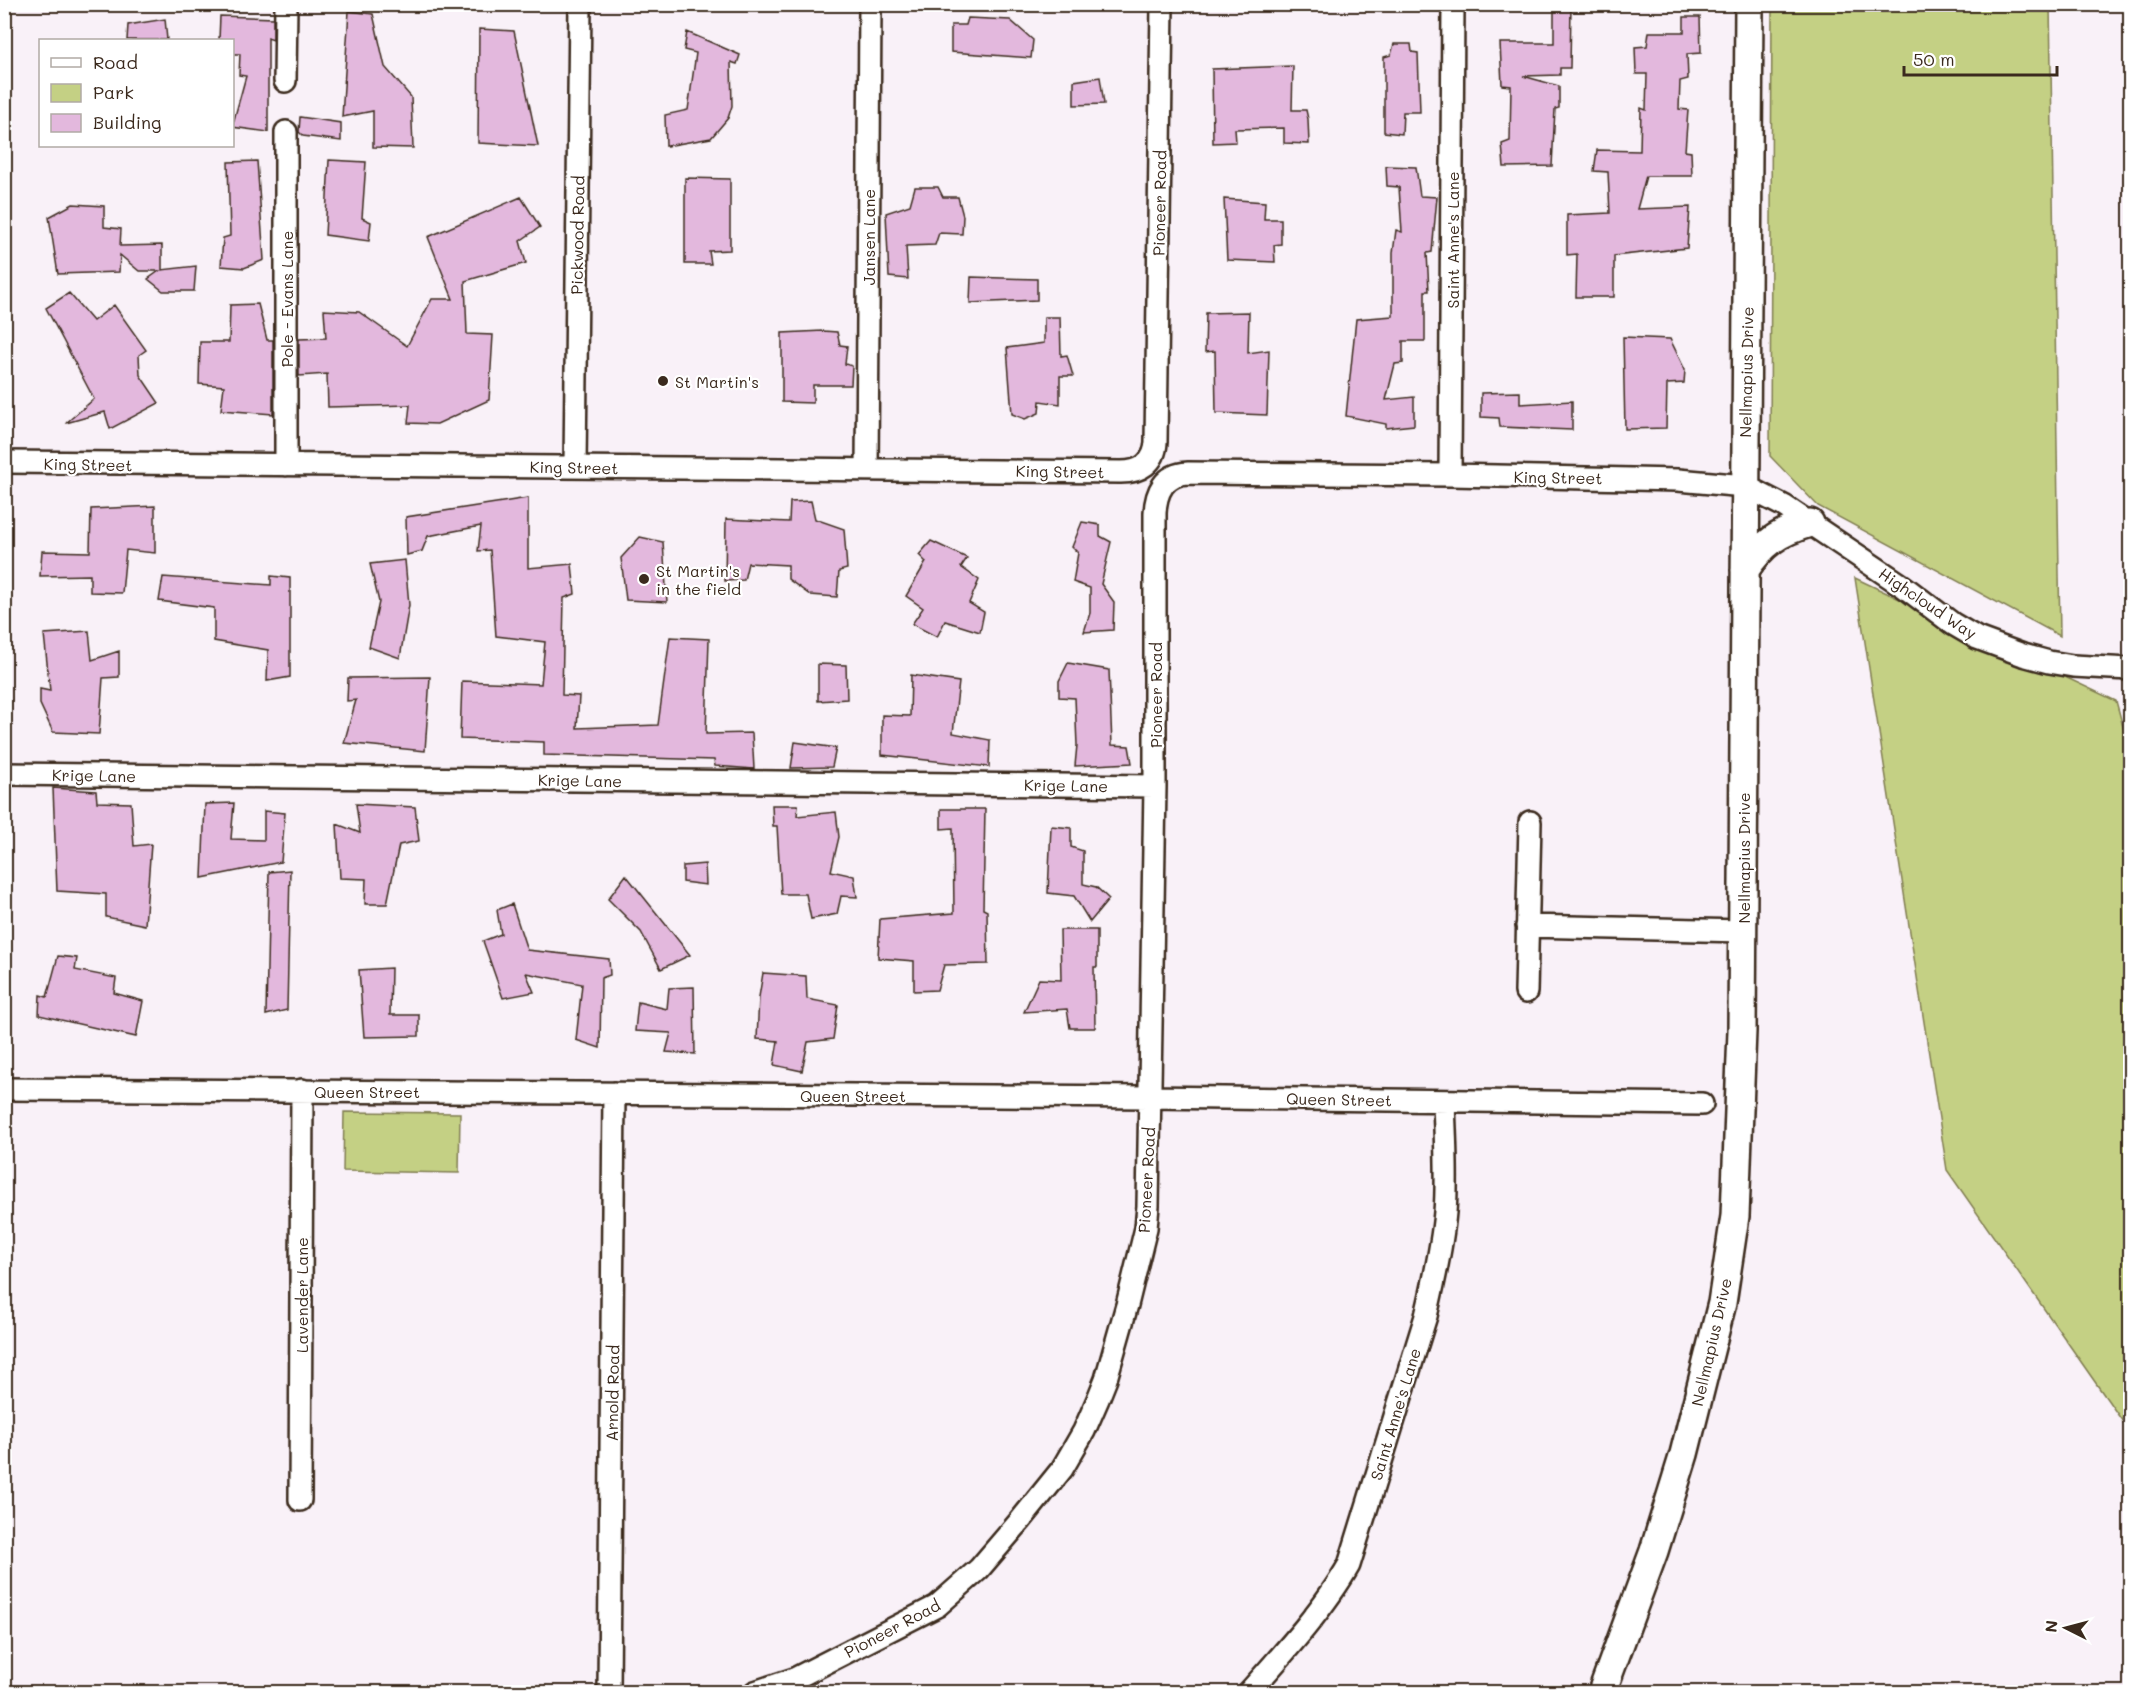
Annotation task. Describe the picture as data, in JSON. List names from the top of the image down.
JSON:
{
  "streets": {
    "main road": ["Nellmapius Drive"],
    "street": [
      "Pioneer Road",
      "Pickwood Road",
      "Jansen Lane",
      "Saint Anne's Lane",
      "Pole - Evans Lane",
      "King Street",
      "Highcloud Way",
      "Krige Lane",
      "Queen Street",
      "Lavender Lane",
      "Arnold Road"
    ]
  },
  "crossings": [
    ["Pioneer Road", "King Street"],
    ["Pioneer Road", "Krige Lane"],
    ["Pioneer Road", "Queen Street"],
    ["Pickwood Road", "King Street"],
    ["Jansen Lane", "King Street"],
    ["Saint Anne's Lane", "King Street"],
    ["Saint Anne's Lane", "Queen Street"],
    ["Pole - Evans Lane", "King Street"],
    ["Nellmapius Drive", "King Street"],
    ["Nellmapius Drive", "Highcloud Way"],
    ["King Street", "Highcloud Way"],
    ["Queen Street", "Lavender Lane"],
    ["Queen Street", "Arnold Road"]
  ],
  "places": ["St Martin's", "St Martin's in the field"],
  "legend": ["Road", "Park", "Building"],
  "scale_bar": "50 m",
  "north": "left"
}
